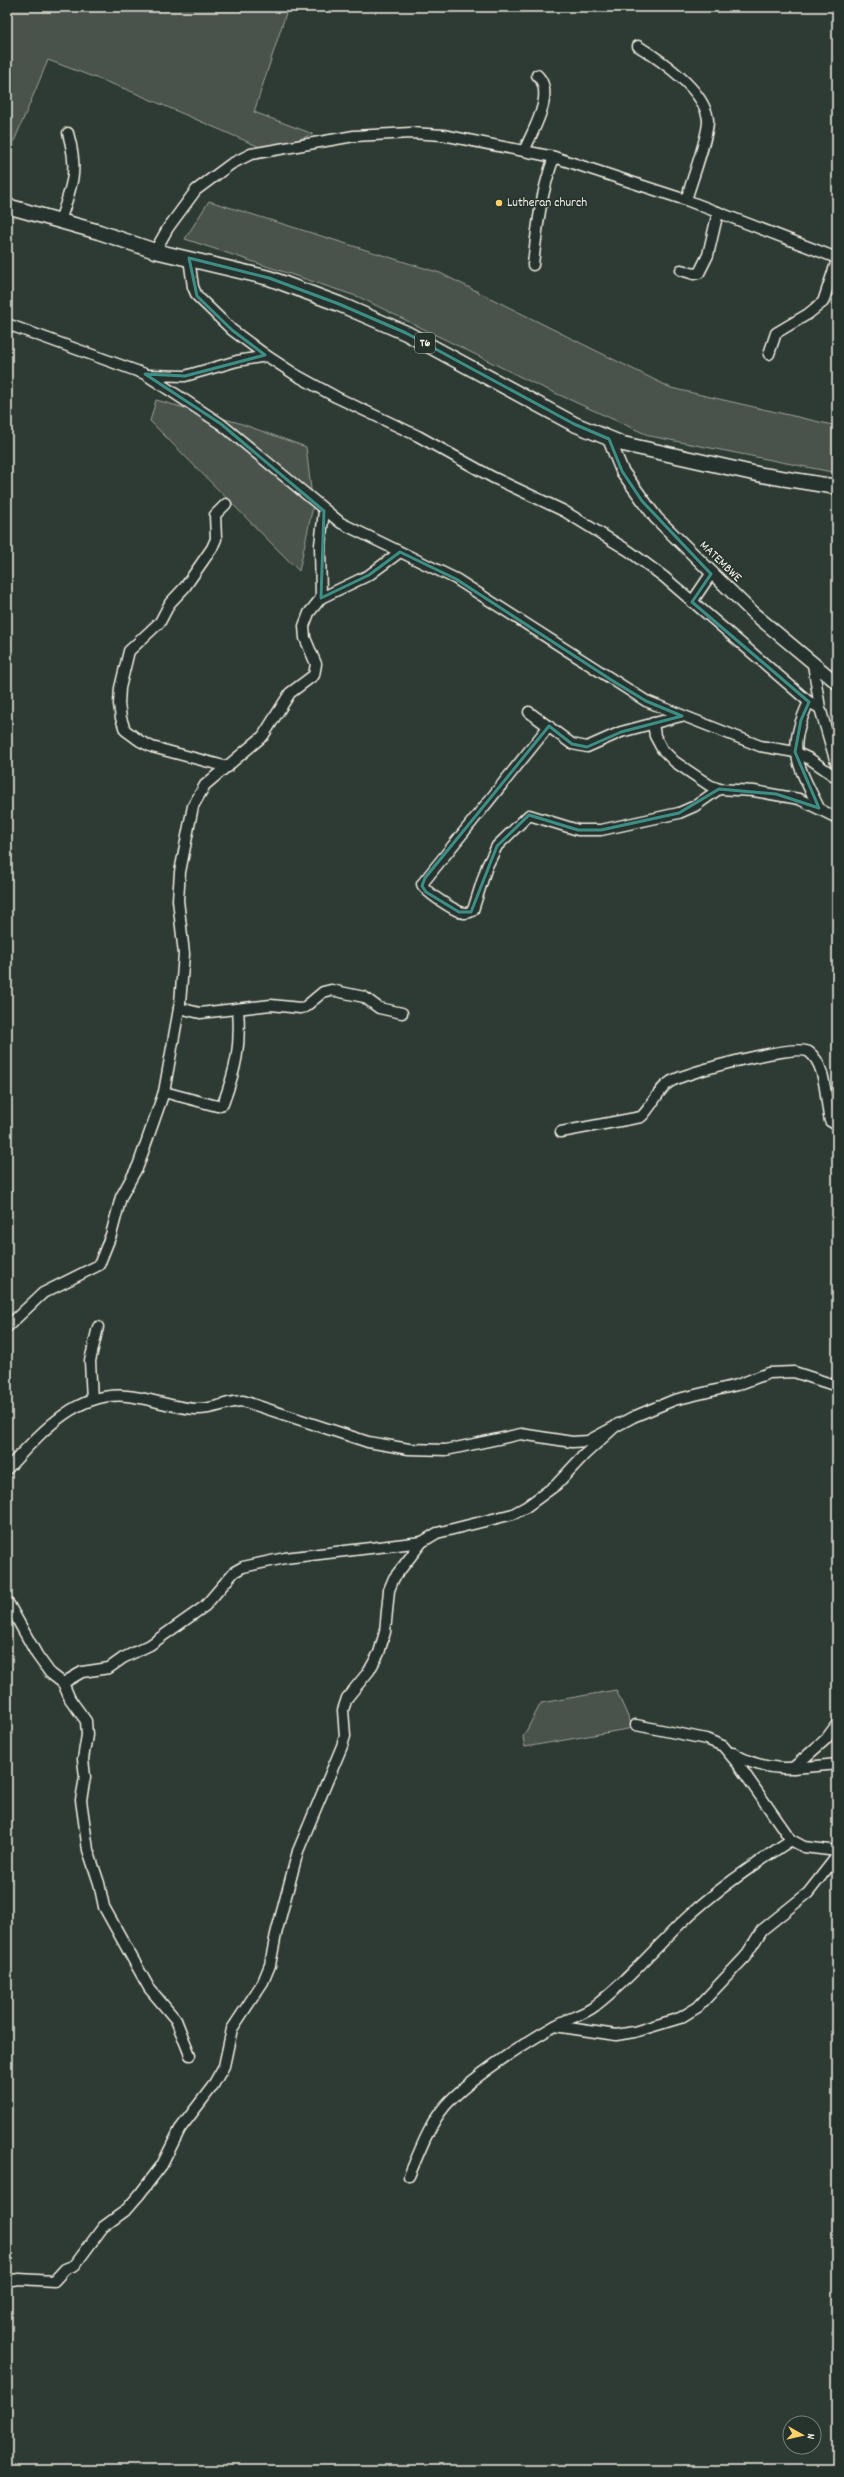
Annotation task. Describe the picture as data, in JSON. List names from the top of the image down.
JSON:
{
  "streets": {
    "highway": ["T6"],
    "main road": ["MATEMBWE"]
  },
  "crossings": [
    ["T6", "MATEMBWE"]
  ],
  "places": ["Lutheran church"],
  "north": "right"
}
